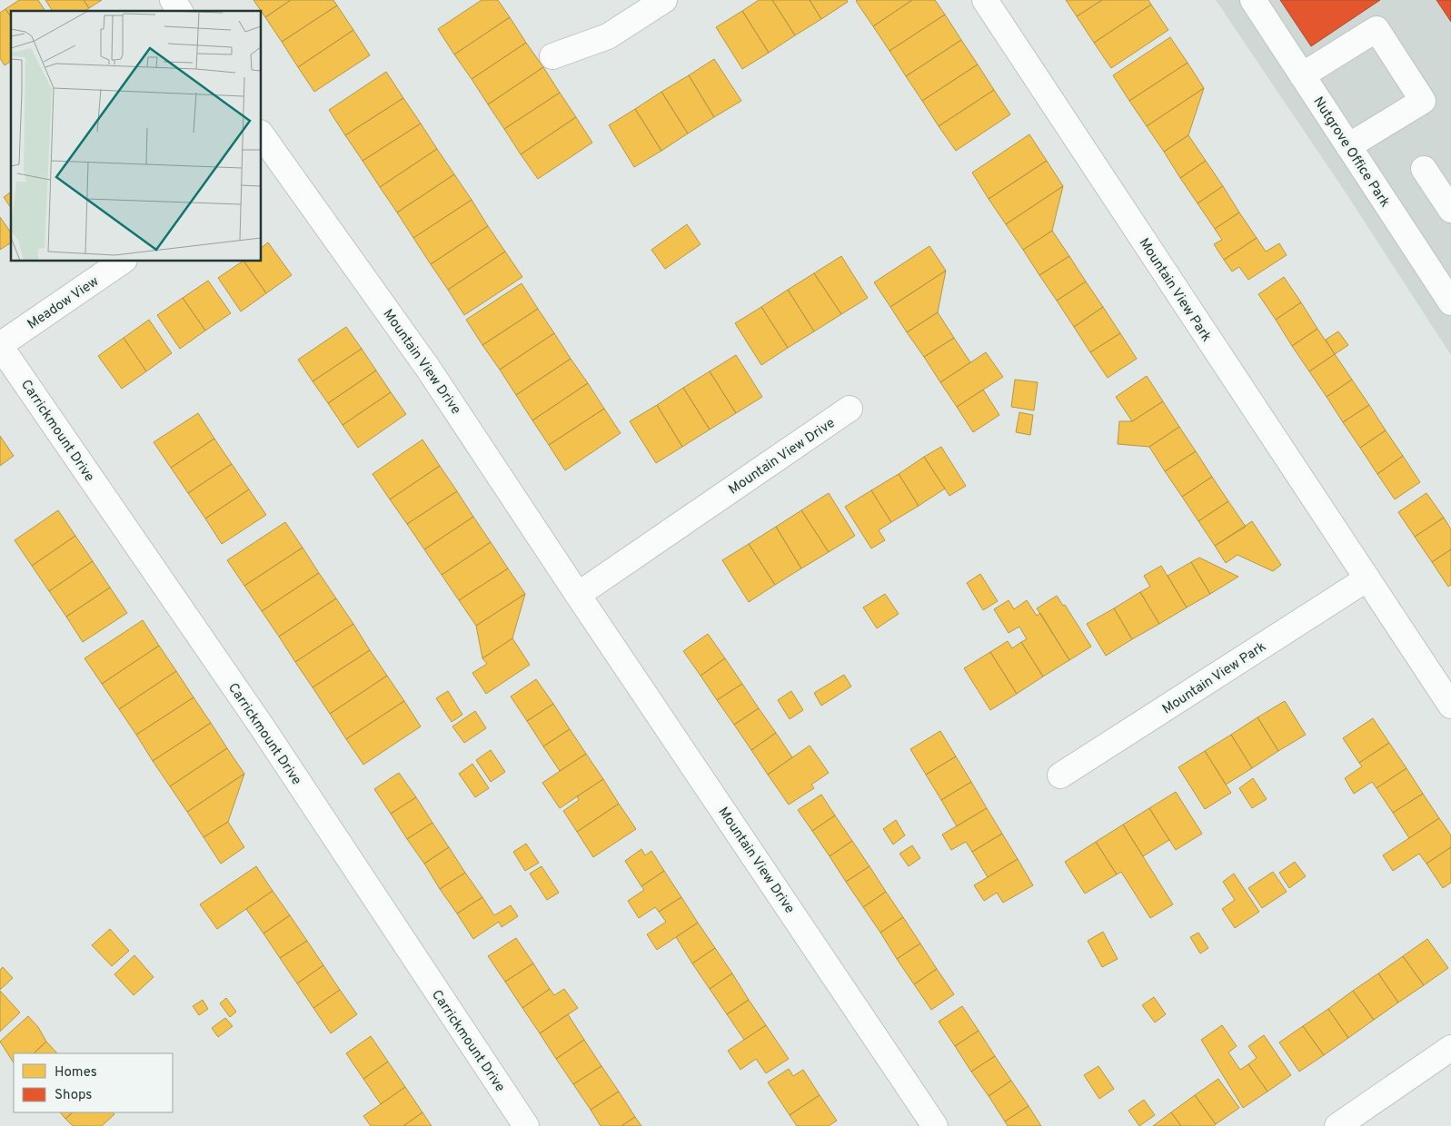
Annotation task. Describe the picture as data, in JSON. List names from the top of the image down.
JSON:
{
  "streets": {
    "street": [
      "Nutgrove Office Park",
      "Mountain View Park",
      "Meadow View",
      "Mountain View Drive",
      "Carrickmount Drive"
    ]
  },
  "crossings": [
    ["Meadow View", "Carrickmount Drive"]
  ],
  "legend": ["Homes", "Shops"]
}
